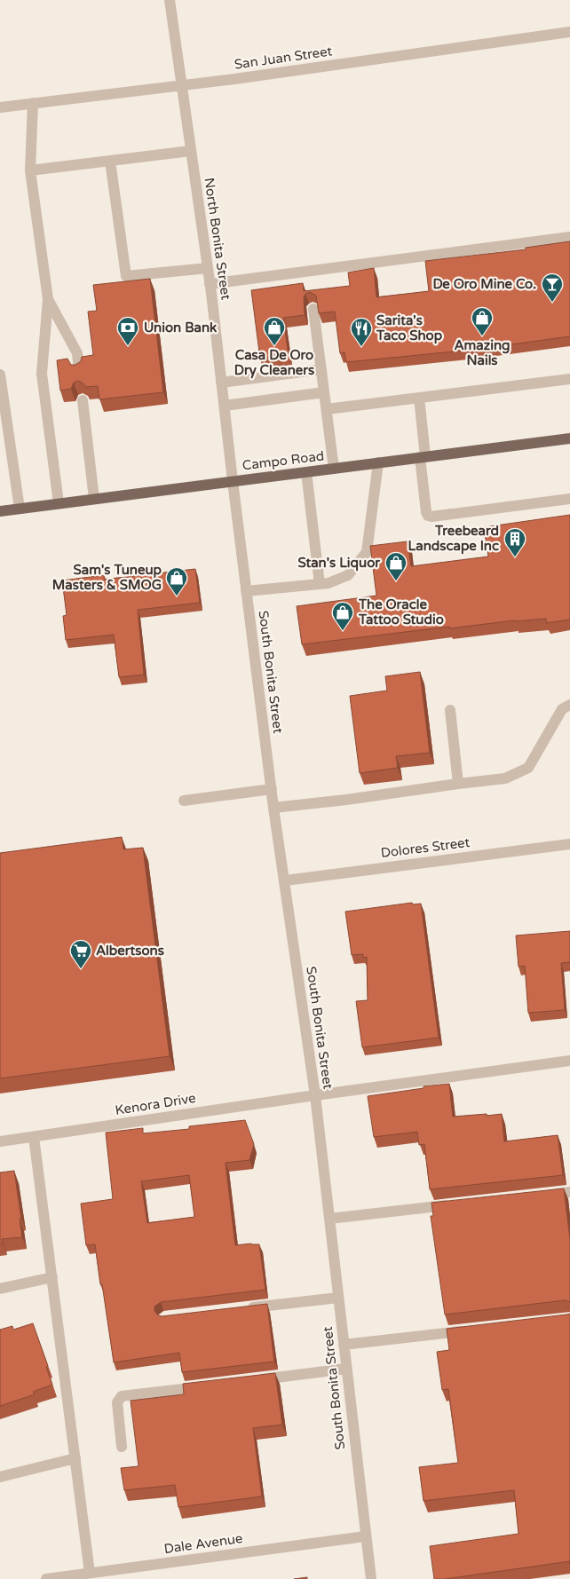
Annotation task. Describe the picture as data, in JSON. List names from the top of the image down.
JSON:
{
  "streets": {
    "main road": ["Campo Road"],
    "street": [
      "San Juan Street",
      "North Bonita Street",
      "South Bonita Street",
      "Dolores Street",
      "Kenora Drive",
      "Dale Avenue"
    ]
  },
  "crossings": [
    ["San Juan Street", "North Bonita Street"],
    ["North Bonita Street", "Campo Road"],
    ["North Bonita Street", "South Bonita Street"],
    ["Campo Road", "South Bonita Street"],
    ["South Bonita Street", "Dolores Street"],
    ["South Bonita Street", "Kenora Drive"],
    ["South Bonita Street", "Dale Avenue"]
  ],
  "places": {
    "bar": ["De Oro Mine Co."],
    "shop": [
      "Amazing Nails",
      "Casa De Oro Dry Cleaners",
      "Stan's Liquor",
      "Sam's Tuneup Masters & SMOG",
      "The Oracle Tattoo Studio"
    ],
    "bank": ["Union Bank"],
    "restaurant": ["Sarita's Taco Shop"],
    "building": ["Treebeard Landscape Inc"],
    "supermarket": ["Albertsons"]
  }
}
